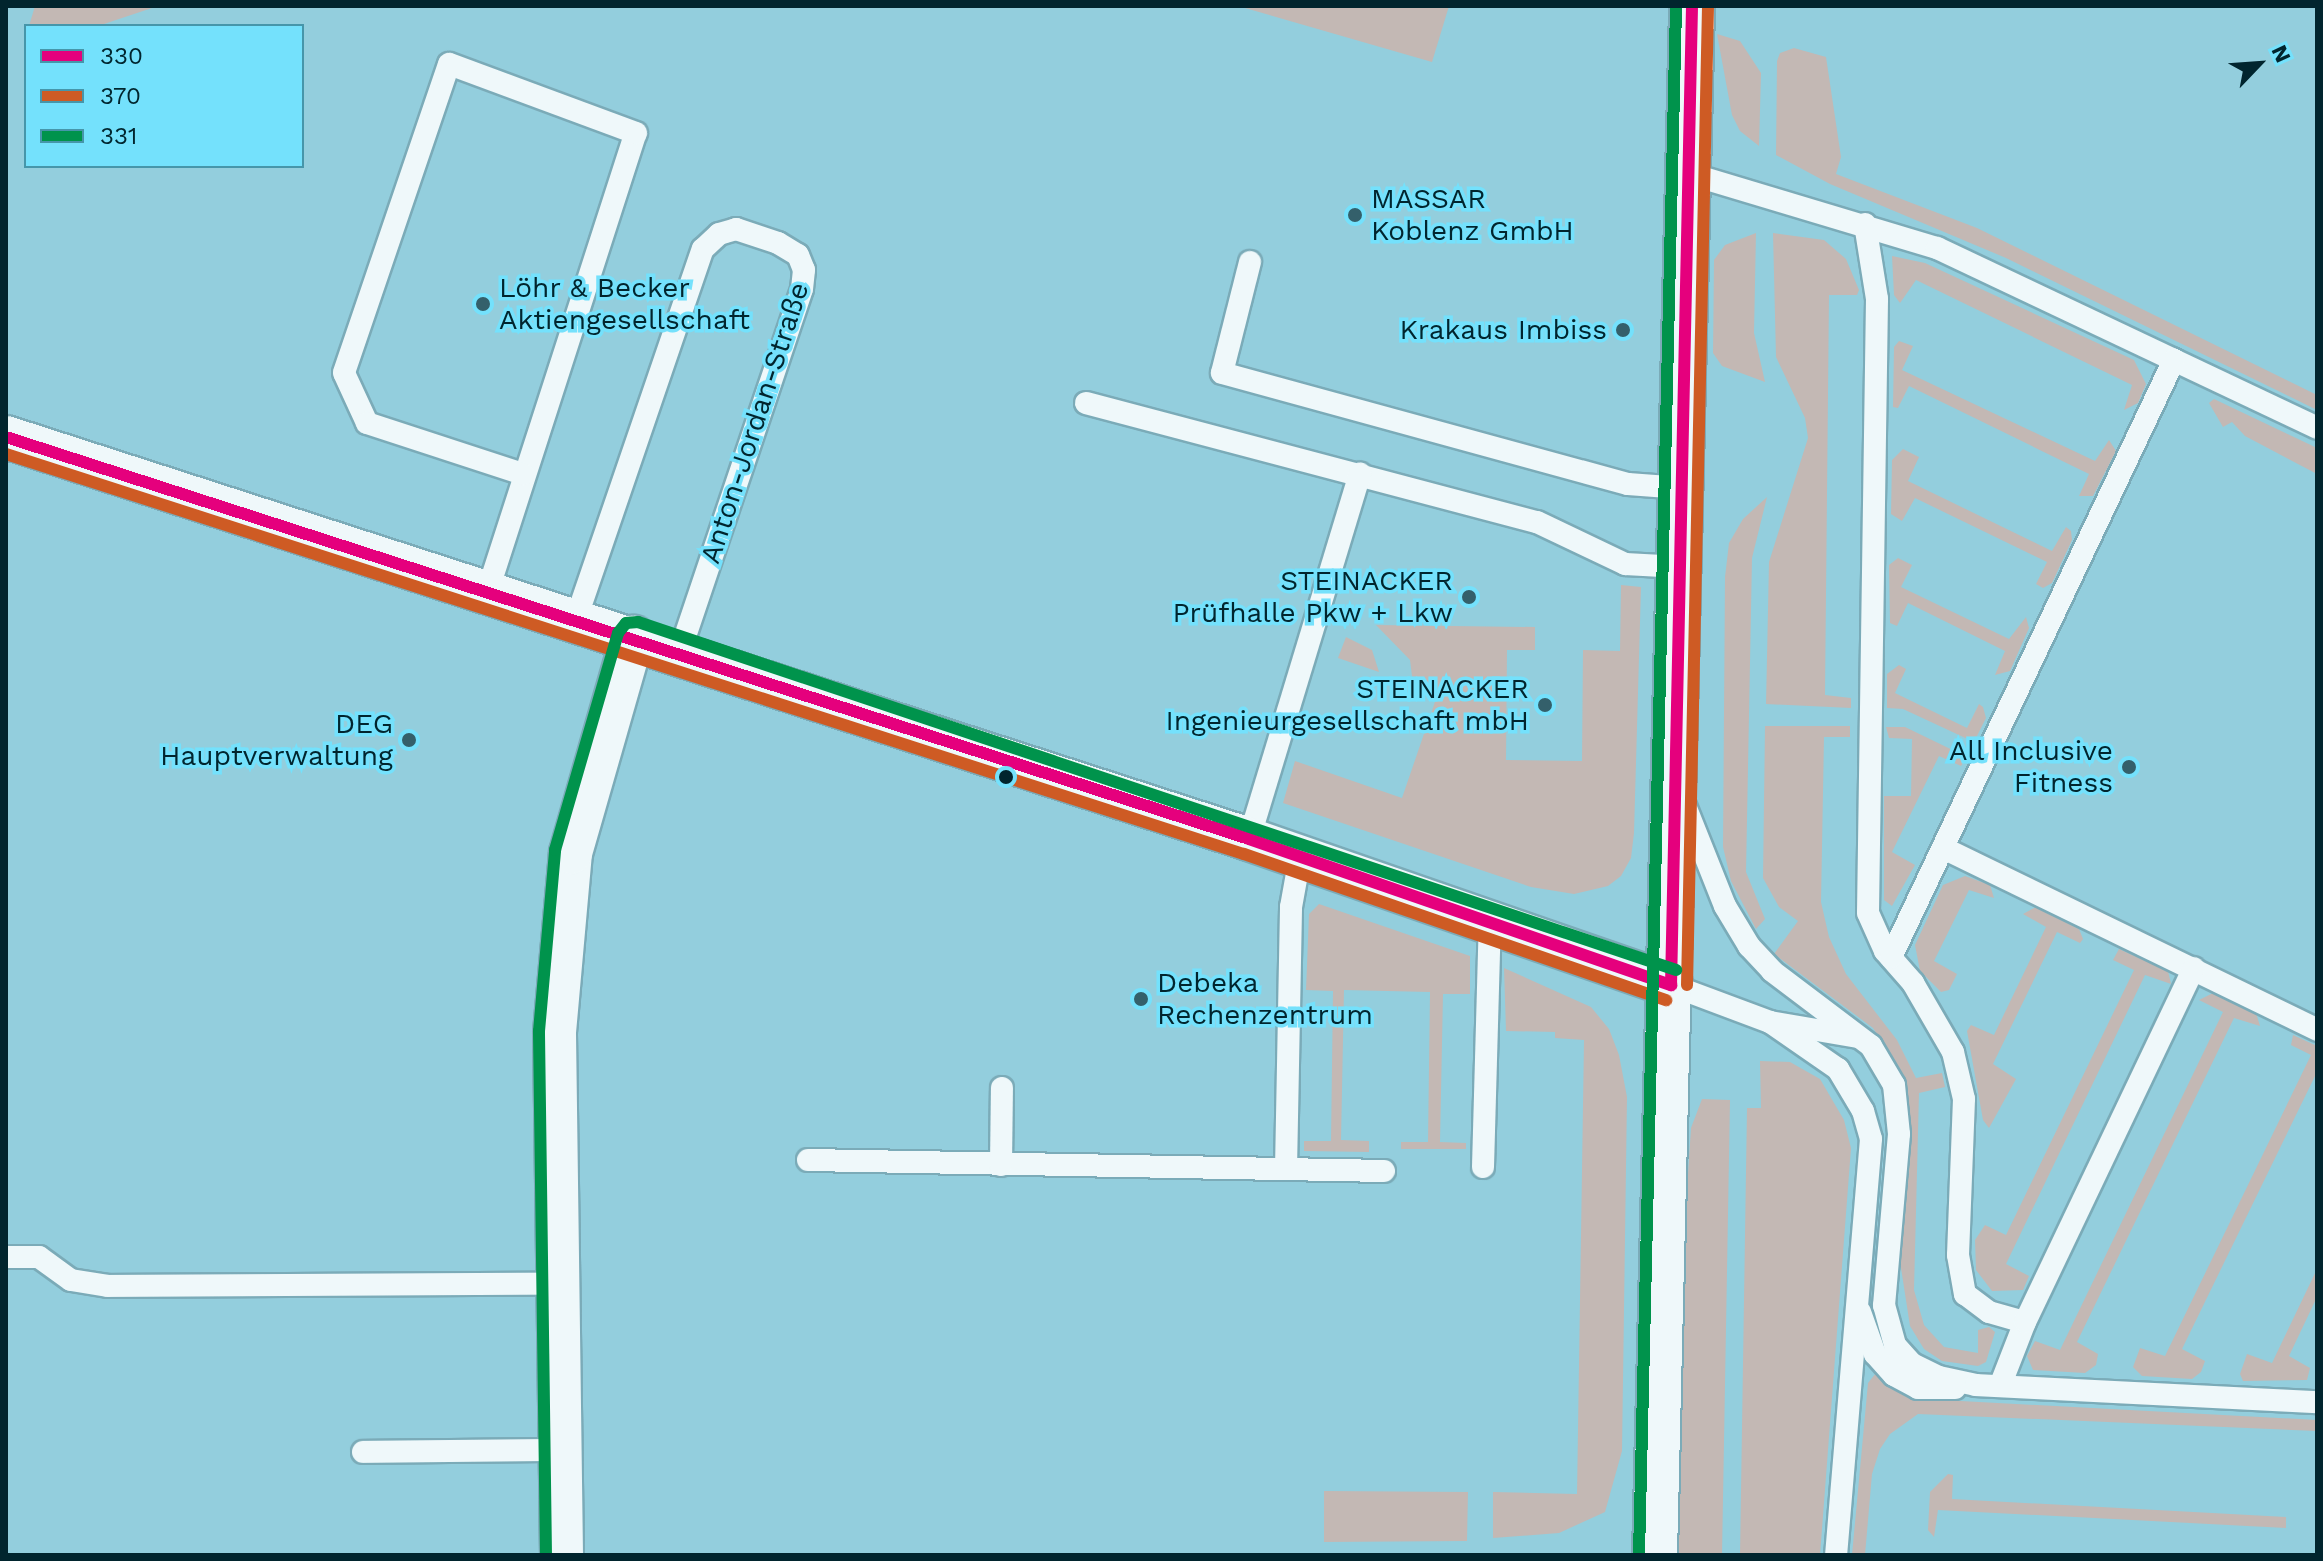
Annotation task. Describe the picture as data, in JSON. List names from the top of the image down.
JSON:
{
  "streets": {
    "lane": ["Anton-Jordan-Straße"]
  },
  "places": [
    "MASSAR Koblenz GmbH",
    "Löhr & Becker Aktiengesellschaft",
    "Krakaus Imbiss",
    "STEINACKER Prüfhalle Pkw + Lkw",
    "STEINACKER Ingenieurgesellschaft mbH",
    "DEG Hauptverwaltung",
    "All Inclusive Fitness",
    "Debeka Rechenzentrum"
  ],
  "lines": ["transit line 330", "transit line 370", "transit line 331"],
  "legend": ["330", "370", "331"],
  "north": "top right"
}
